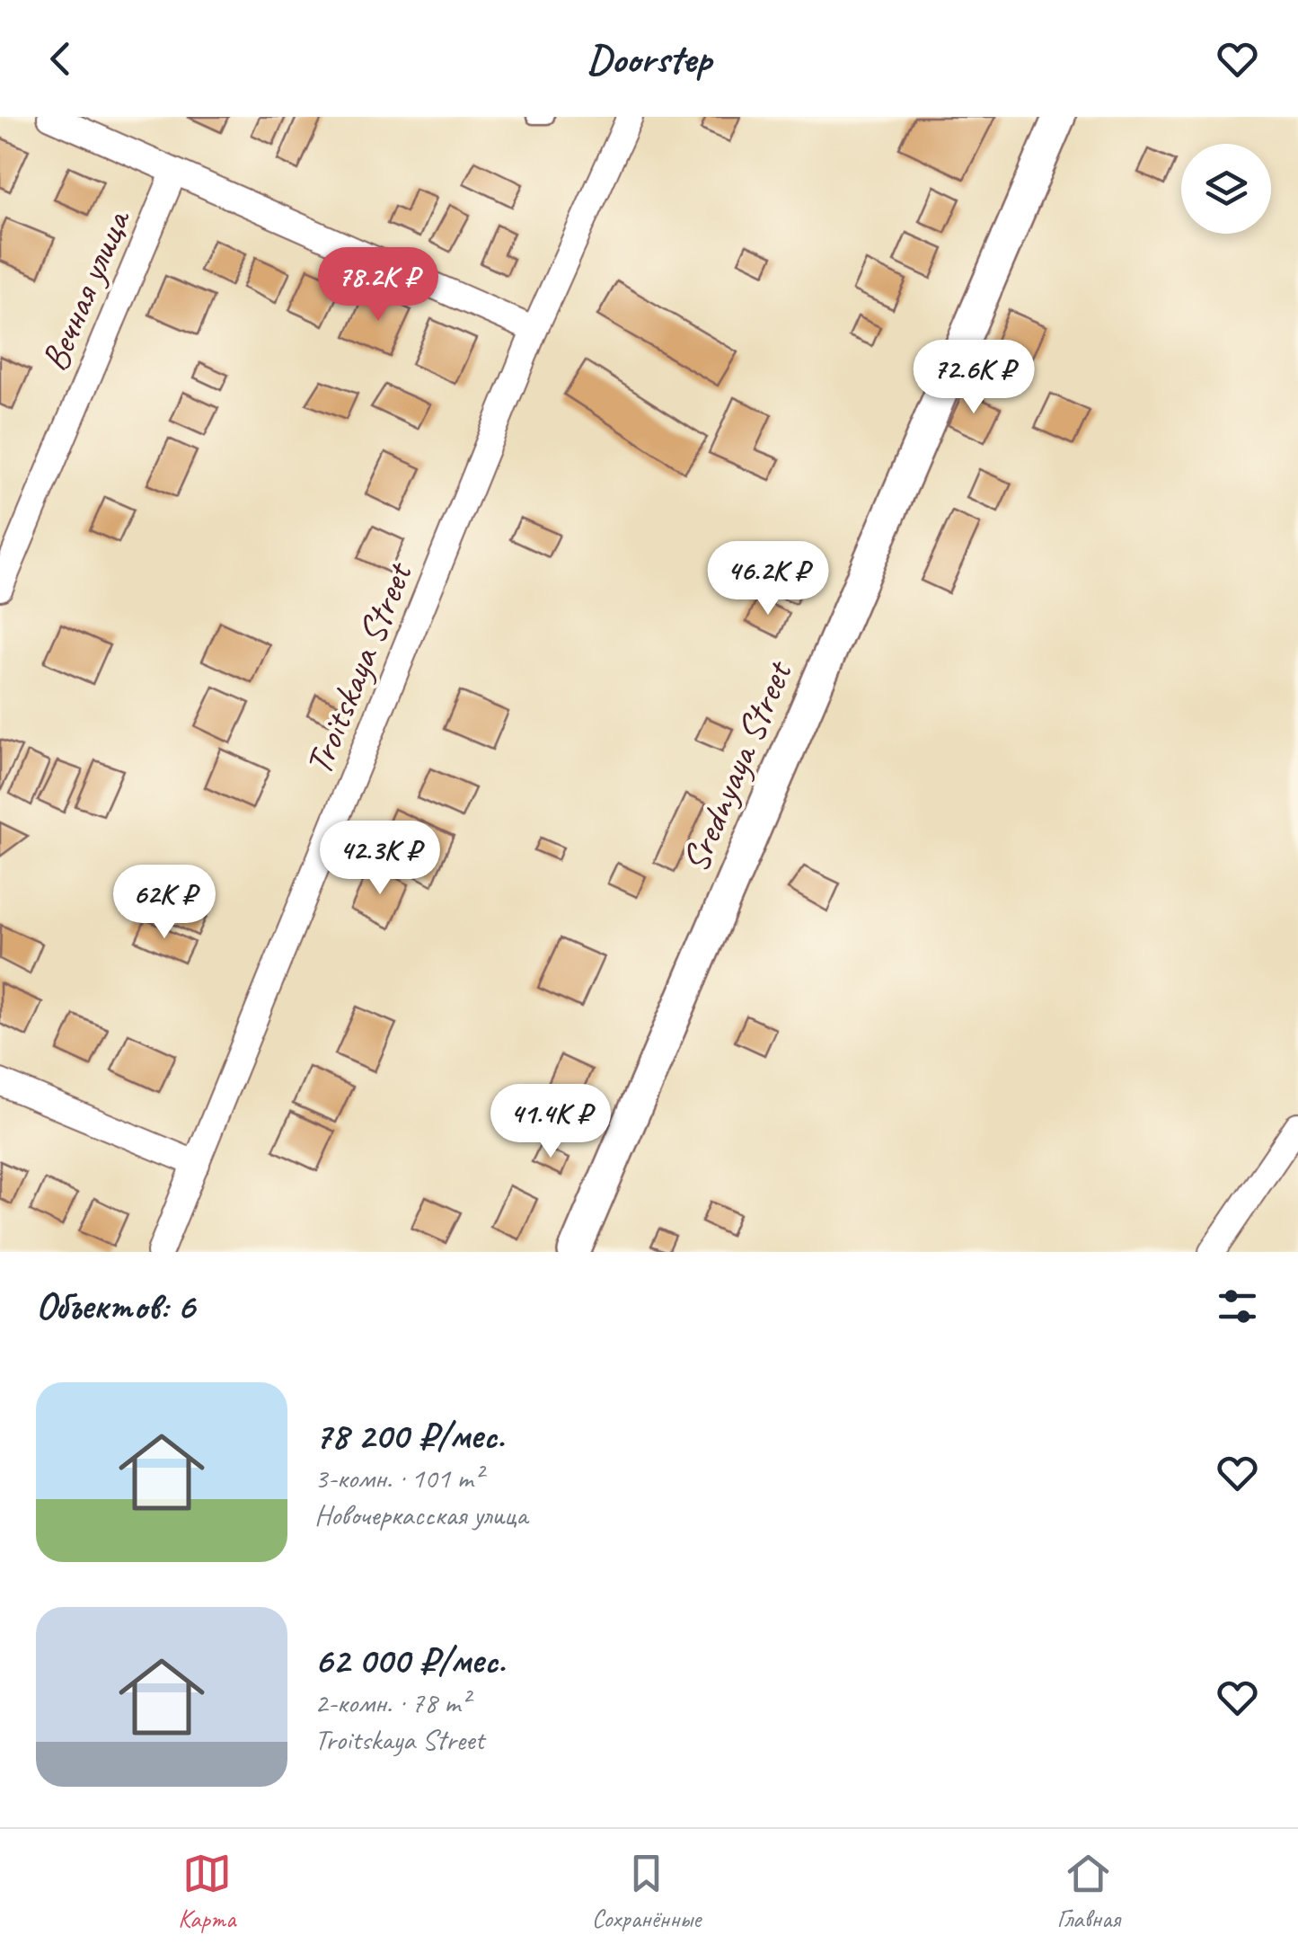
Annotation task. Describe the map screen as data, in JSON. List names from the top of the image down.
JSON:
{
  "streets": {
    "street": ["Вечная улица", "Troitskaya Street", "Srednyaya Street"]
  },
  "page": {
    "header": "Doorstep",
    "price": [
      "78.2K ₽",
      "72.6K ₽",
      "46.2K ₽",
      "42.3K ₽",
      "62K ₽",
      "41.4K ₽"
    ],
    "heading": "Объектов: 6",
    "list": [
      {
        "name": "78 200 ₽/мес.",
        "note": "3-комн. · 101 m² · Новочеркасская улица"
      },
      {
        "name": "62 000 ₽/мес.",
        "note": "2-комн. · 78 m² · Troitskaya Street"
      }
    ],
    "tabs": ["Карта", "Сохранённые", "Главная"]
  }
}
